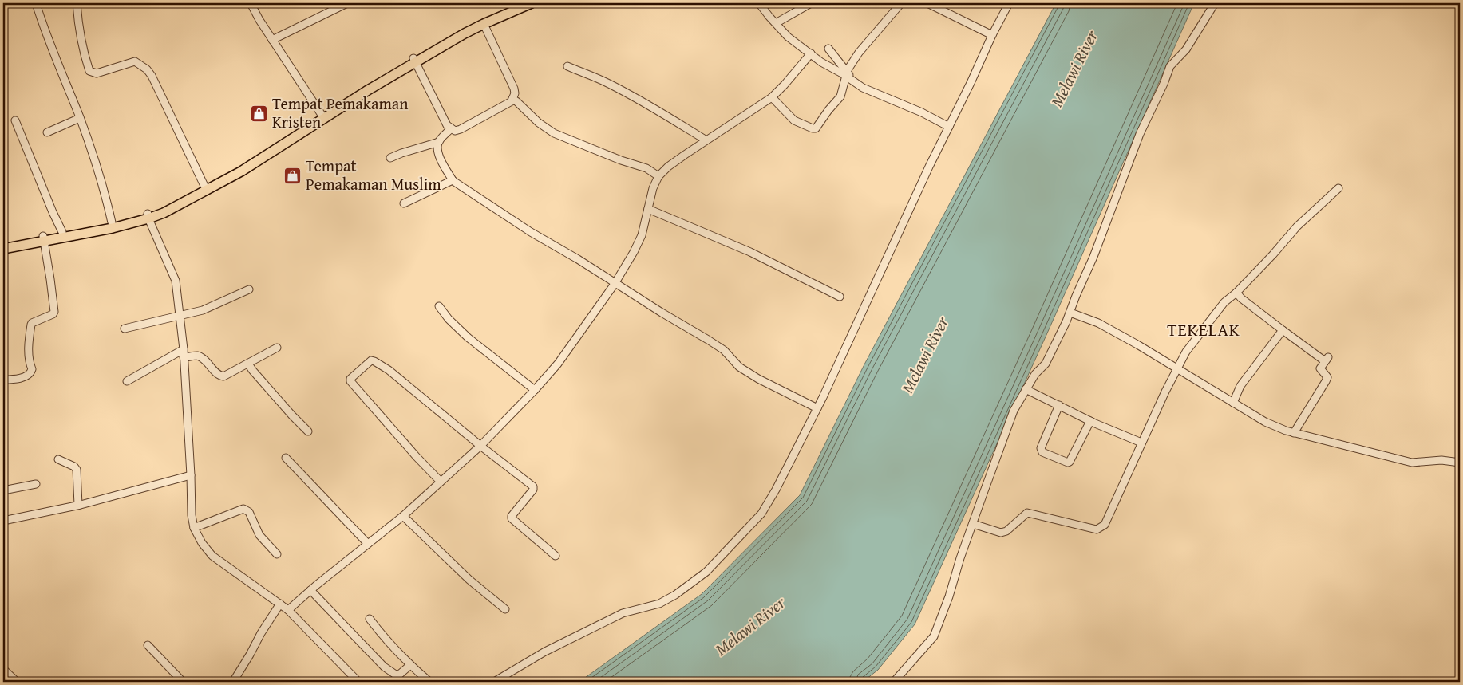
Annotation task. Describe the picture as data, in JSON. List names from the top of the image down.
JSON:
{
  "districts": ["TEKELAK"],
  "water": ["Melawi River"],
  "places": {
    "shop": ["Tempat Pemakaman Kristen", "Tempat Pemakaman Muslim"]
  }
}
